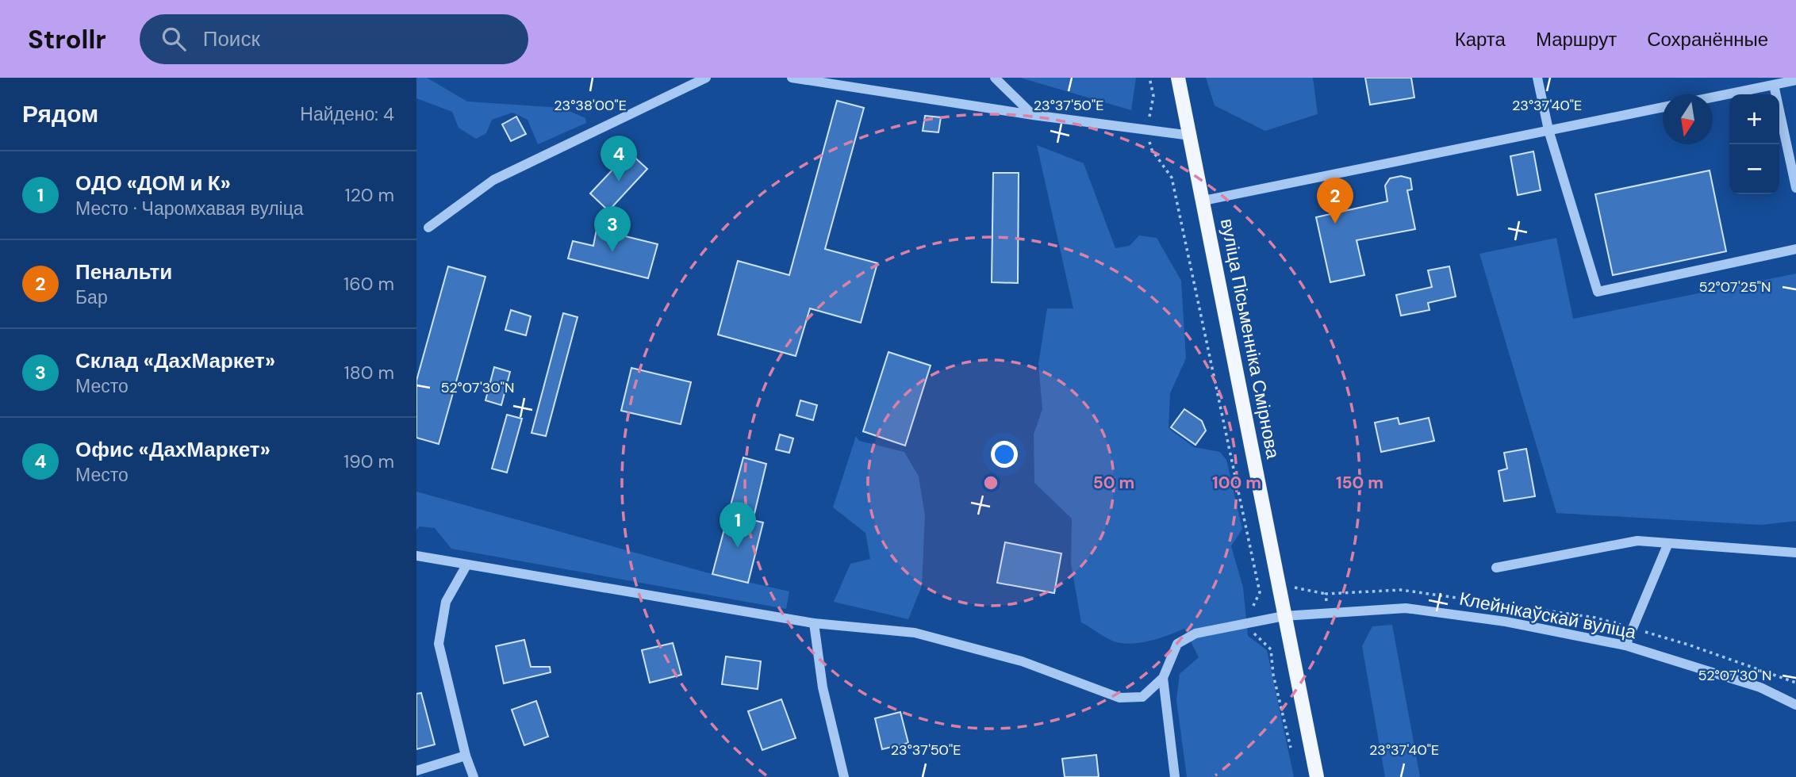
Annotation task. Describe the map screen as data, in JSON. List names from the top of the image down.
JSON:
{
  "streets": {
    "main road": ["вуліца Пісьменніка Смірнова"],
    "street": ["Клейнікаўскай вуліца"]
  },
  "crossings": [
    ["вуліца Пісьменніка Смірнова", "Клейнікаўскай вуліца"]
  ],
  "north": "bottom",
  "page": {
    "header": "Strollr",
    "search": "Поиск",
    "nav": ["Карта", "Маршрут", "Сохранённые"],
    "heading": ["Рядом", "Найдено: 4"],
    "map_buttons": ["+", "−"],
    "pins": [
      "4",
      "2",
      "3",
      "1"
    ],
    "list": [
      {
        "mark": "1",
        "name": "ОДО «ДОМ и К»",
        "note": "Место · Чаромхавая вуліца",
        "value": "120 m"
      },
      {
        "mark": "2",
        "name": "Пенальти",
        "note": "Бар",
        "value": "160 m"
      },
      {
        "mark": "3",
        "name": "Склад «ДахМаркет»",
        "note": "Место",
        "value": "180 m"
      },
      {
        "mark": "4",
        "name": "Офис «ДахМаркет»",
        "note": "Место",
        "value": "190 m"
      }
    ]
  },
  "coordinates": [
    "23°38'00\"E",
    "23°37'50\"E",
    "23°37'40\"E",
    "52°07'25\"N",
    "52°07'30\"N"
  ],
  "rings": ["50 m", "100 m", "150 m"]
}
